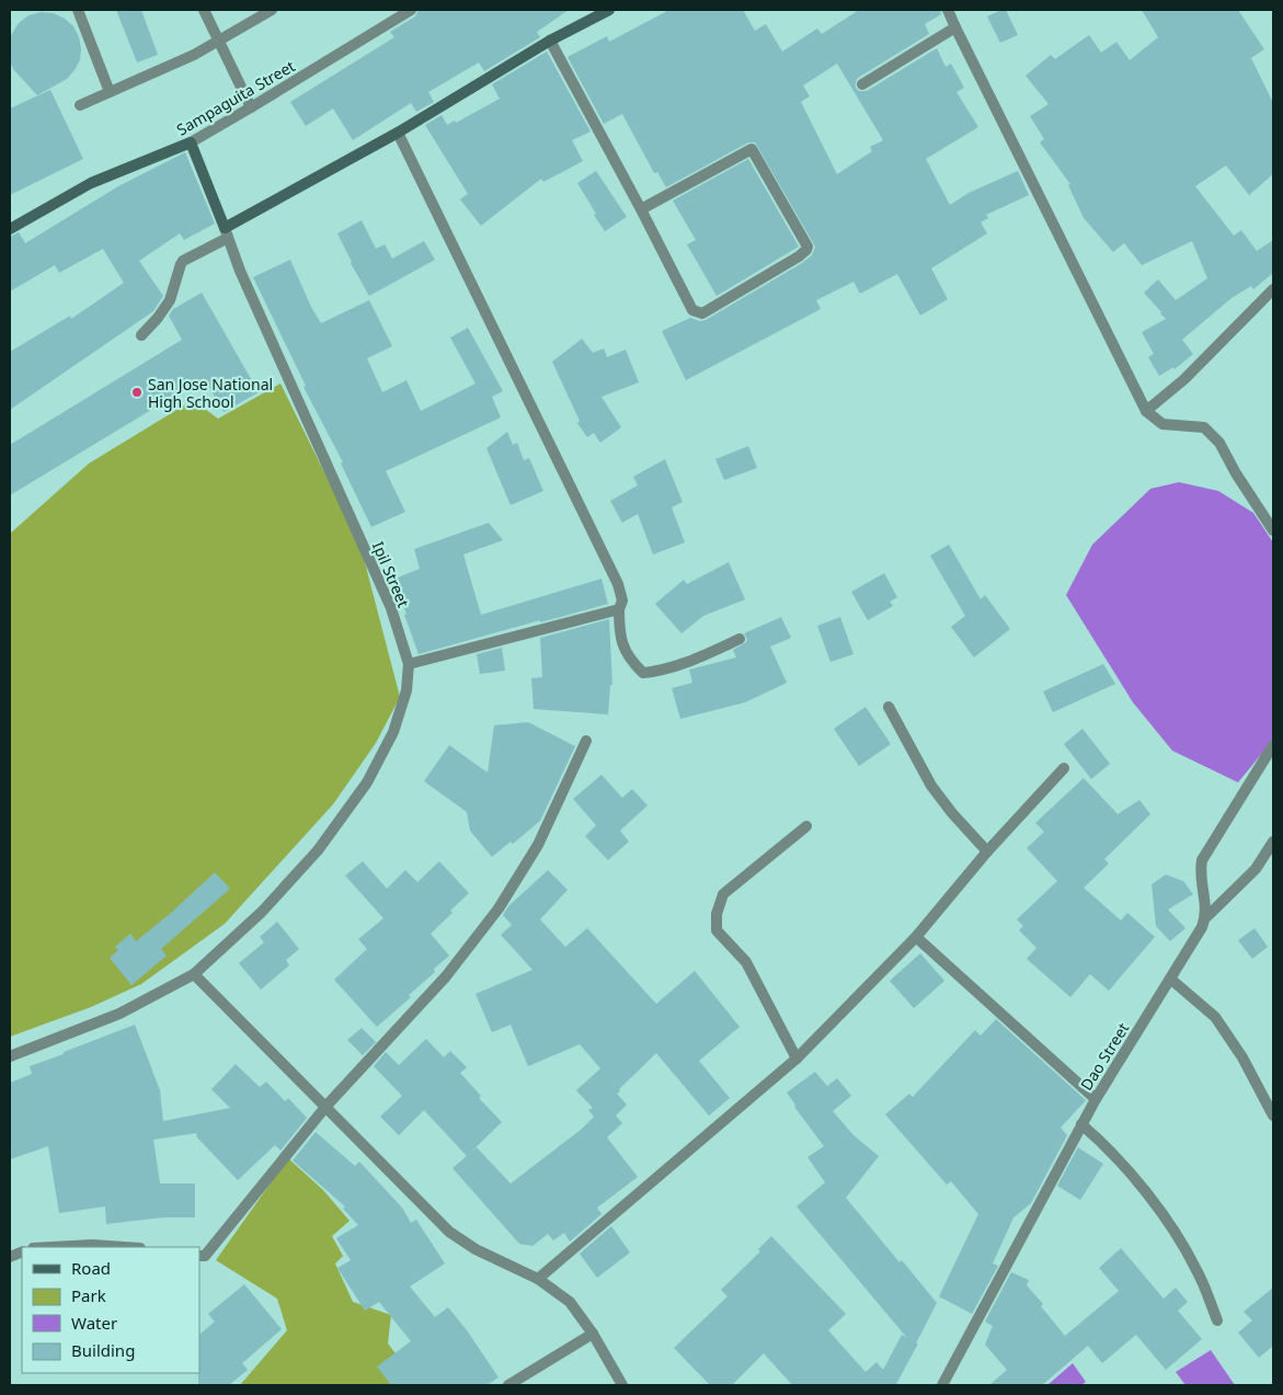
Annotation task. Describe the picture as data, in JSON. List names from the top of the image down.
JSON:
{
  "streets": {
    "street": ["Sampaguita Street", "Ipil Street", "Dao Street"]
  },
  "crossings": [
    ["Sampaguita Street", "Ipil Street"]
  ],
  "places": ["San Jose National High School"],
  "legend": [
    "Road",
    "Park",
    "Water",
    "Building"
  ]
}
